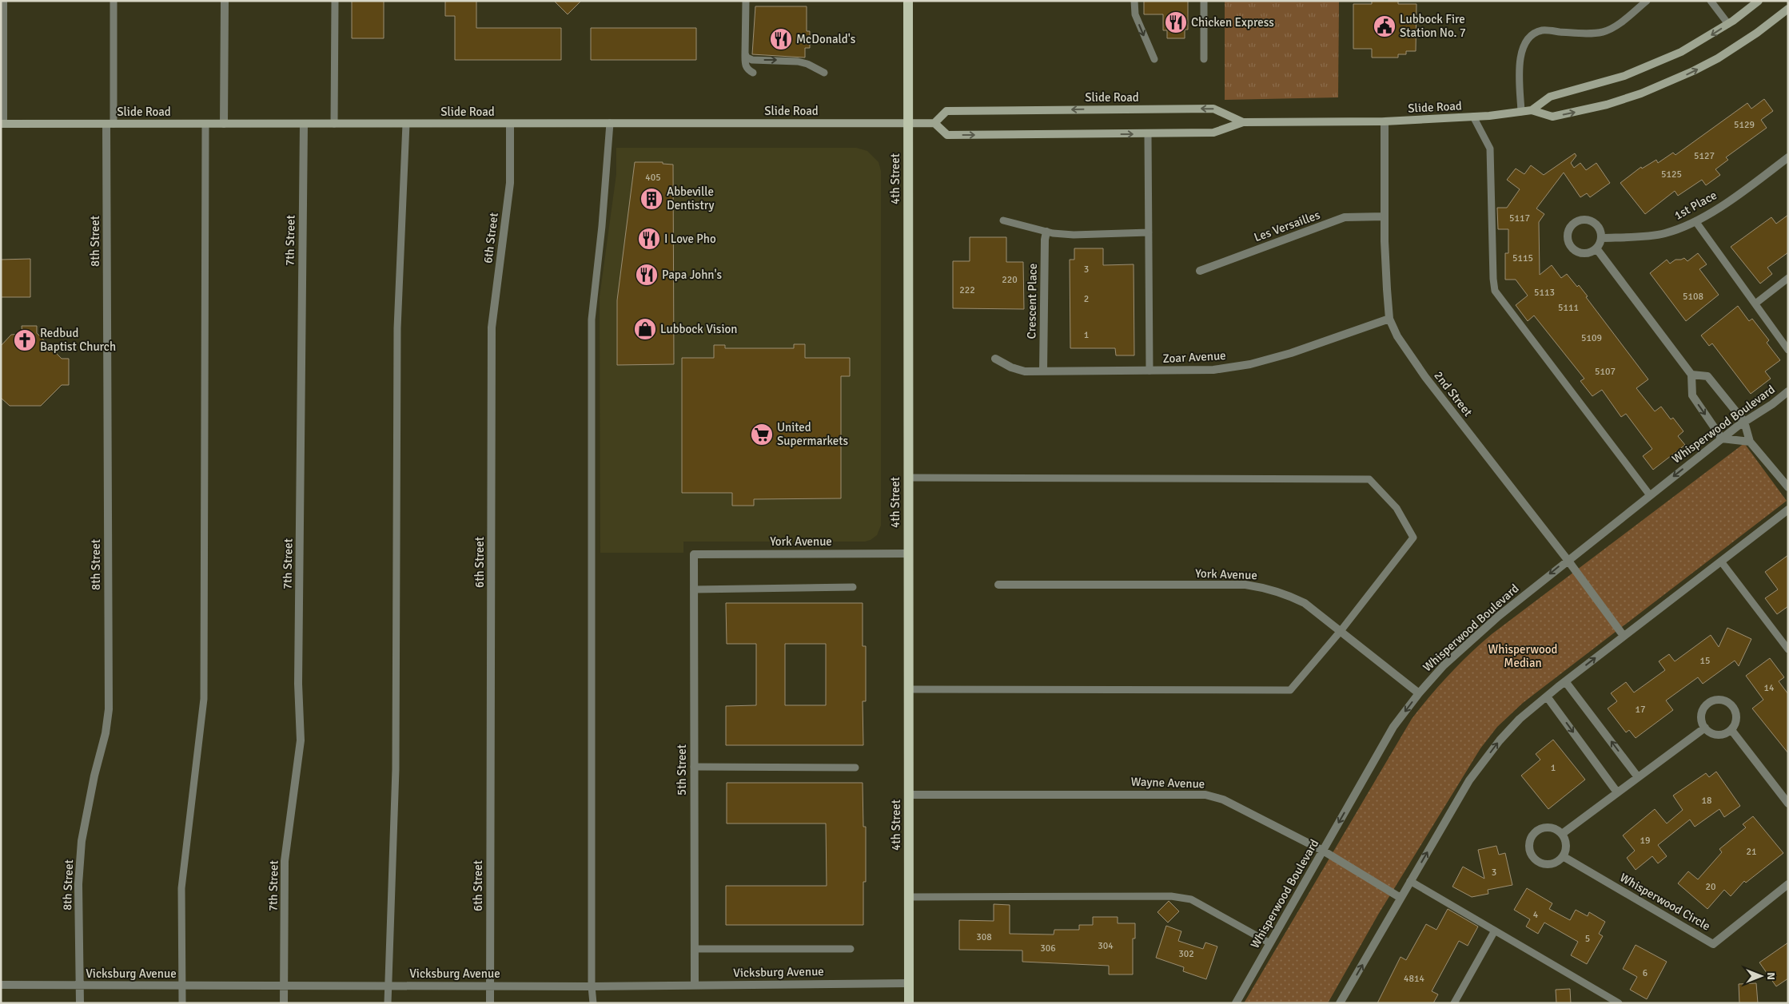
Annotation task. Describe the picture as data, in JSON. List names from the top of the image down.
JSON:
{
  "streets": {
    "main road": ["Slide Road", "4th Street"],
    "street": [
      "1st Place",
      "Les Versailles",
      "6th Street",
      "7th Street",
      "8th Street",
      "Crescent Place",
      "Zoar Avenue",
      "2nd Street",
      "Whisperwood Boulevard",
      "York Avenue",
      "5th Street",
      "Wayne Avenue",
      "Whisperwood Circle",
      "Vicksburg Avenue"
    ]
  },
  "crossings": [
    ["Slide Road", "4th Street"],
    ["Slide Road", "6th Street"],
    ["Slide Road", "7th Street"],
    ["Slide Road", "8th Street"],
    ["Slide Road", "2nd Street"],
    ["4th Street", "York Avenue"],
    ["4th Street", "Wayne Avenue"],
    ["4th Street", "Vicksburg Avenue"],
    ["Les Versailles", "2nd Street"],
    ["6th Street", "Vicksburg Avenue"],
    ["7th Street", "Vicksburg Avenue"],
    ["8th Street", "Vicksburg Avenue"],
    ["Crescent Place", "Zoar Avenue"],
    ["Zoar Avenue", "2nd Street"],
    ["2nd Street", "Whisperwood Boulevard"],
    ["Whisperwood Boulevard", "York Avenue"],
    ["Whisperwood Boulevard", "Wayne Avenue"],
    ["York Avenue", "5th Street"],
    ["5th Street", "Vicksburg Avenue"]
  ],
  "one_way": ["Whisperwood Boulevard"],
  "parks": ["Whisperwood Median"],
  "places": {
    "restaurant": [
      "Chicken Express",
      "McDonald's",
      "I Love Pho",
      "Papa John's"
    ],
    "public building": ["Lubbock Fire Station No. 7"],
    "building": ["Abbeville Dentistry"],
    "shop": ["Lubbock Vision"],
    "church": ["Redbud Baptist Church"],
    "supermarket": ["United Supermarkets"]
  },
  "house_numbers": [
    "5129",
    "5127",
    "5125",
    "405",
    "5117",
    "5115",
    "3",
    "220",
    "222",
    "5113",
    "5108",
    "2",
    "5111",
    "1",
    "5109",
    "5107",
    "15",
    "14",
    "17",
    "1",
    "18",
    "19",
    "21",
    "3",
    "20",
    "4",
    "308",
    "5",
    "304",
    "306",
    "302",
    "6",
    "4814"
  ],
  "north": "right"
}
